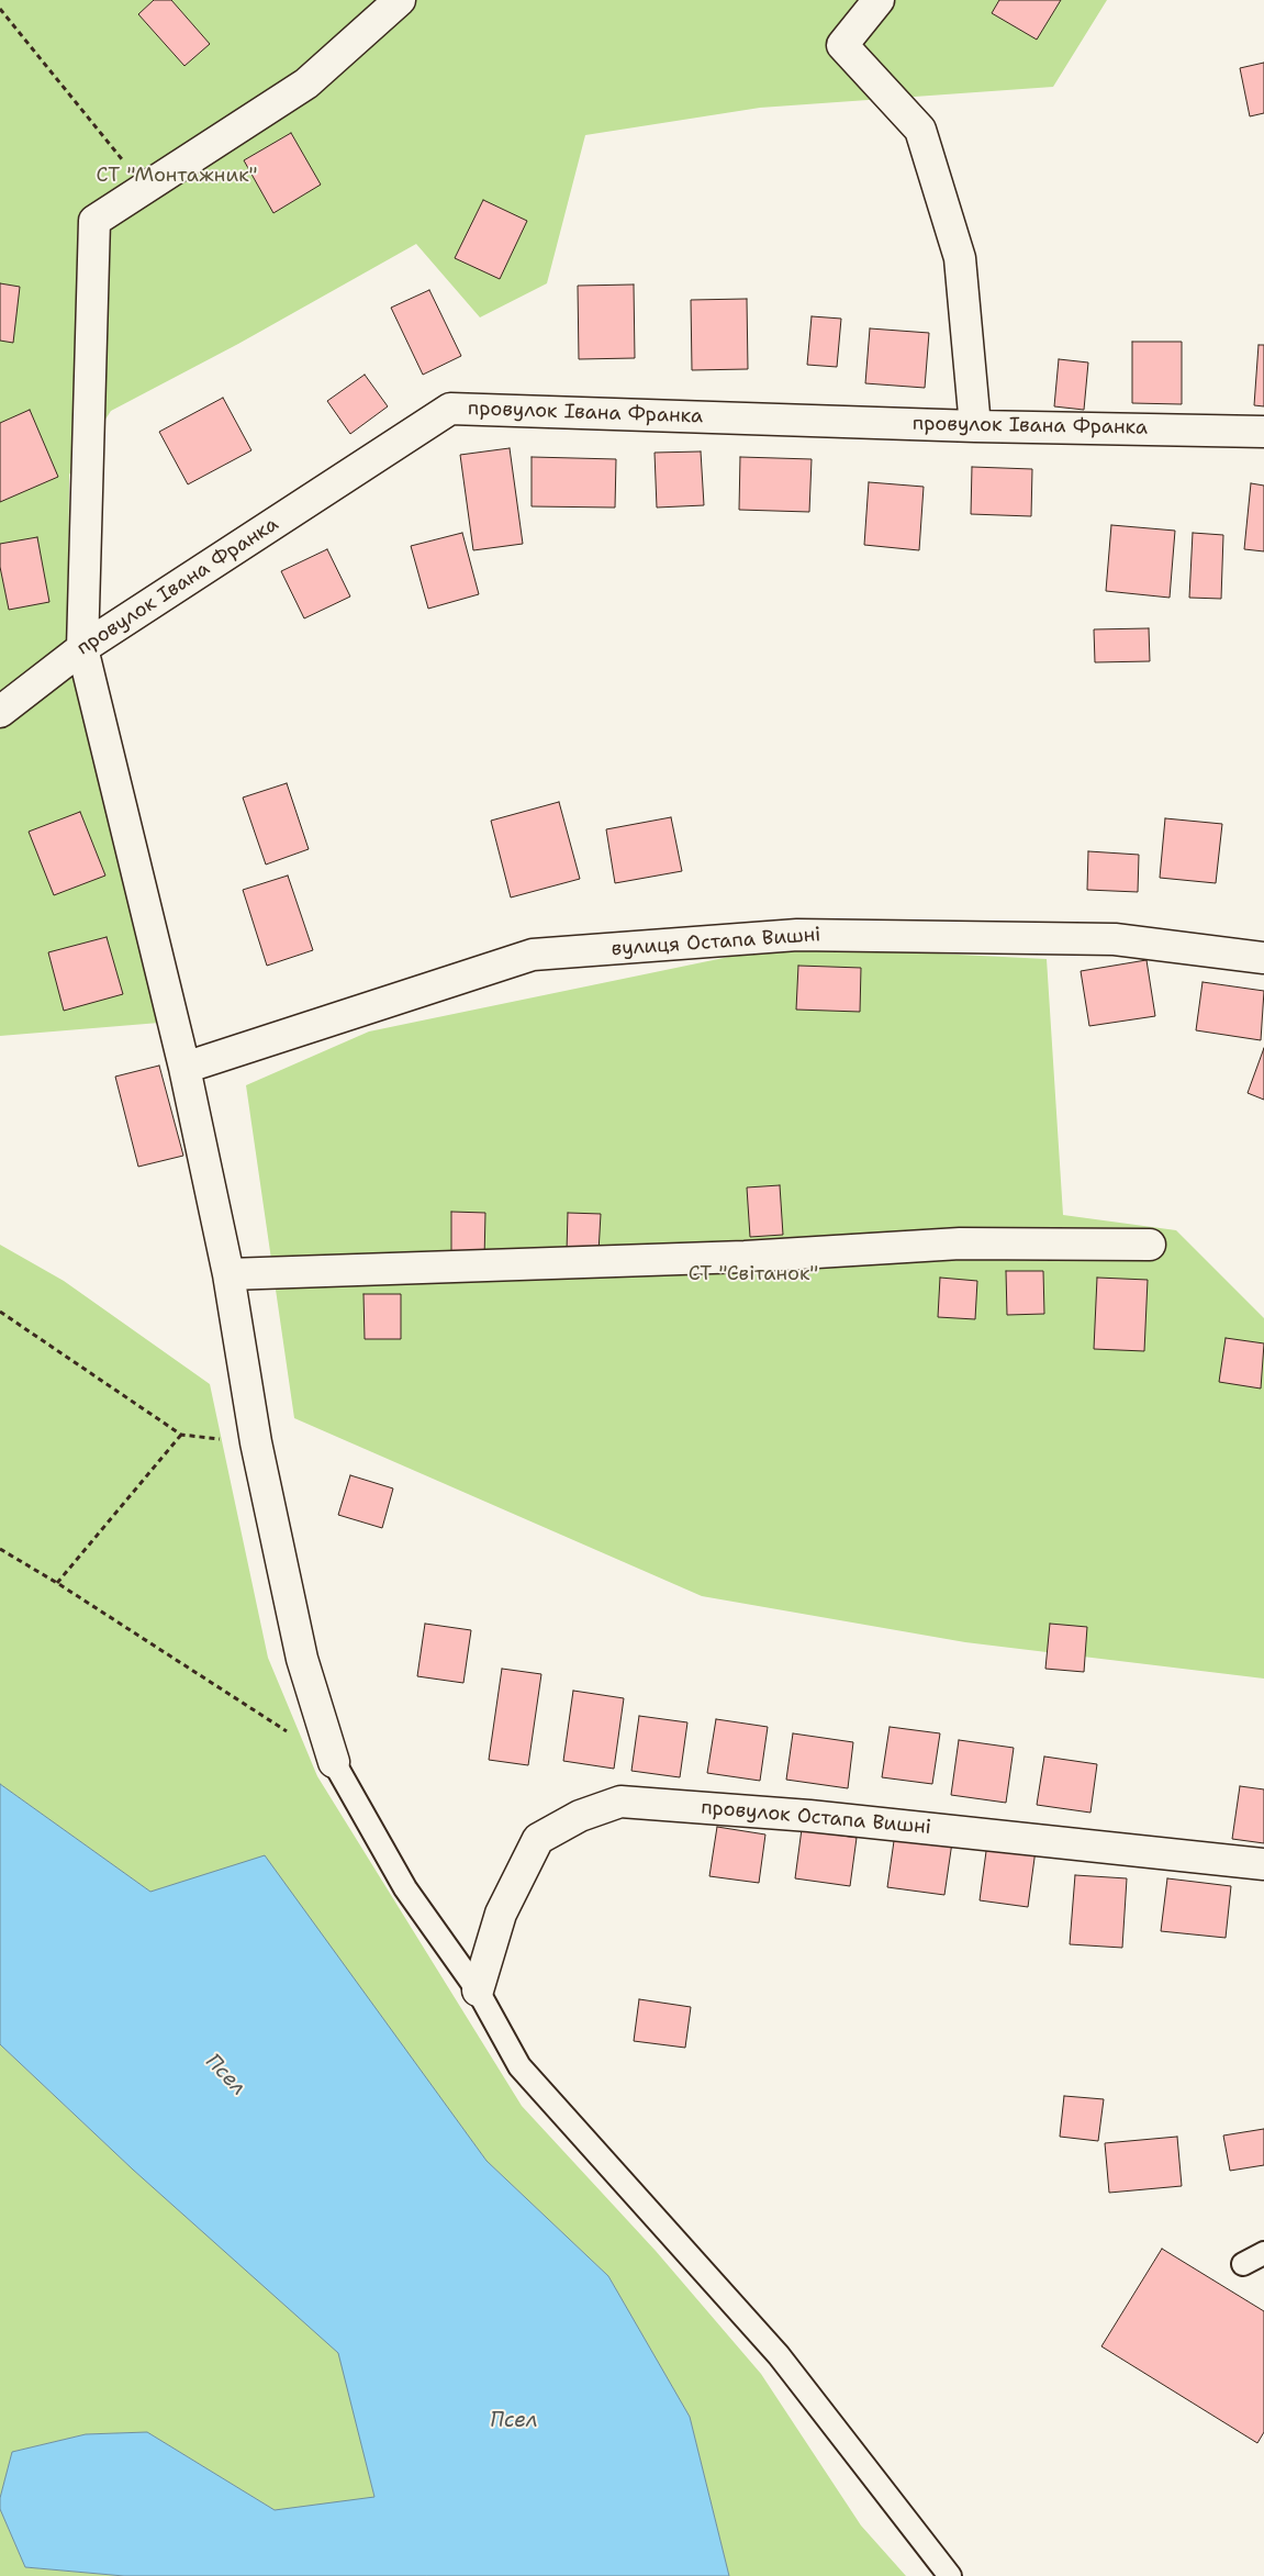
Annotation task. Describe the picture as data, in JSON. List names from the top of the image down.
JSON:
{
  "streets": {
    "street": ["провулок Івана Франка", "вулиця Остапа Вишні", "провулок Остапа Вишні"]
  },
  "water": ["Псел"],
  "parks": ["СТ \"Монтажник\"", "СТ \"Світанок\""]
}
